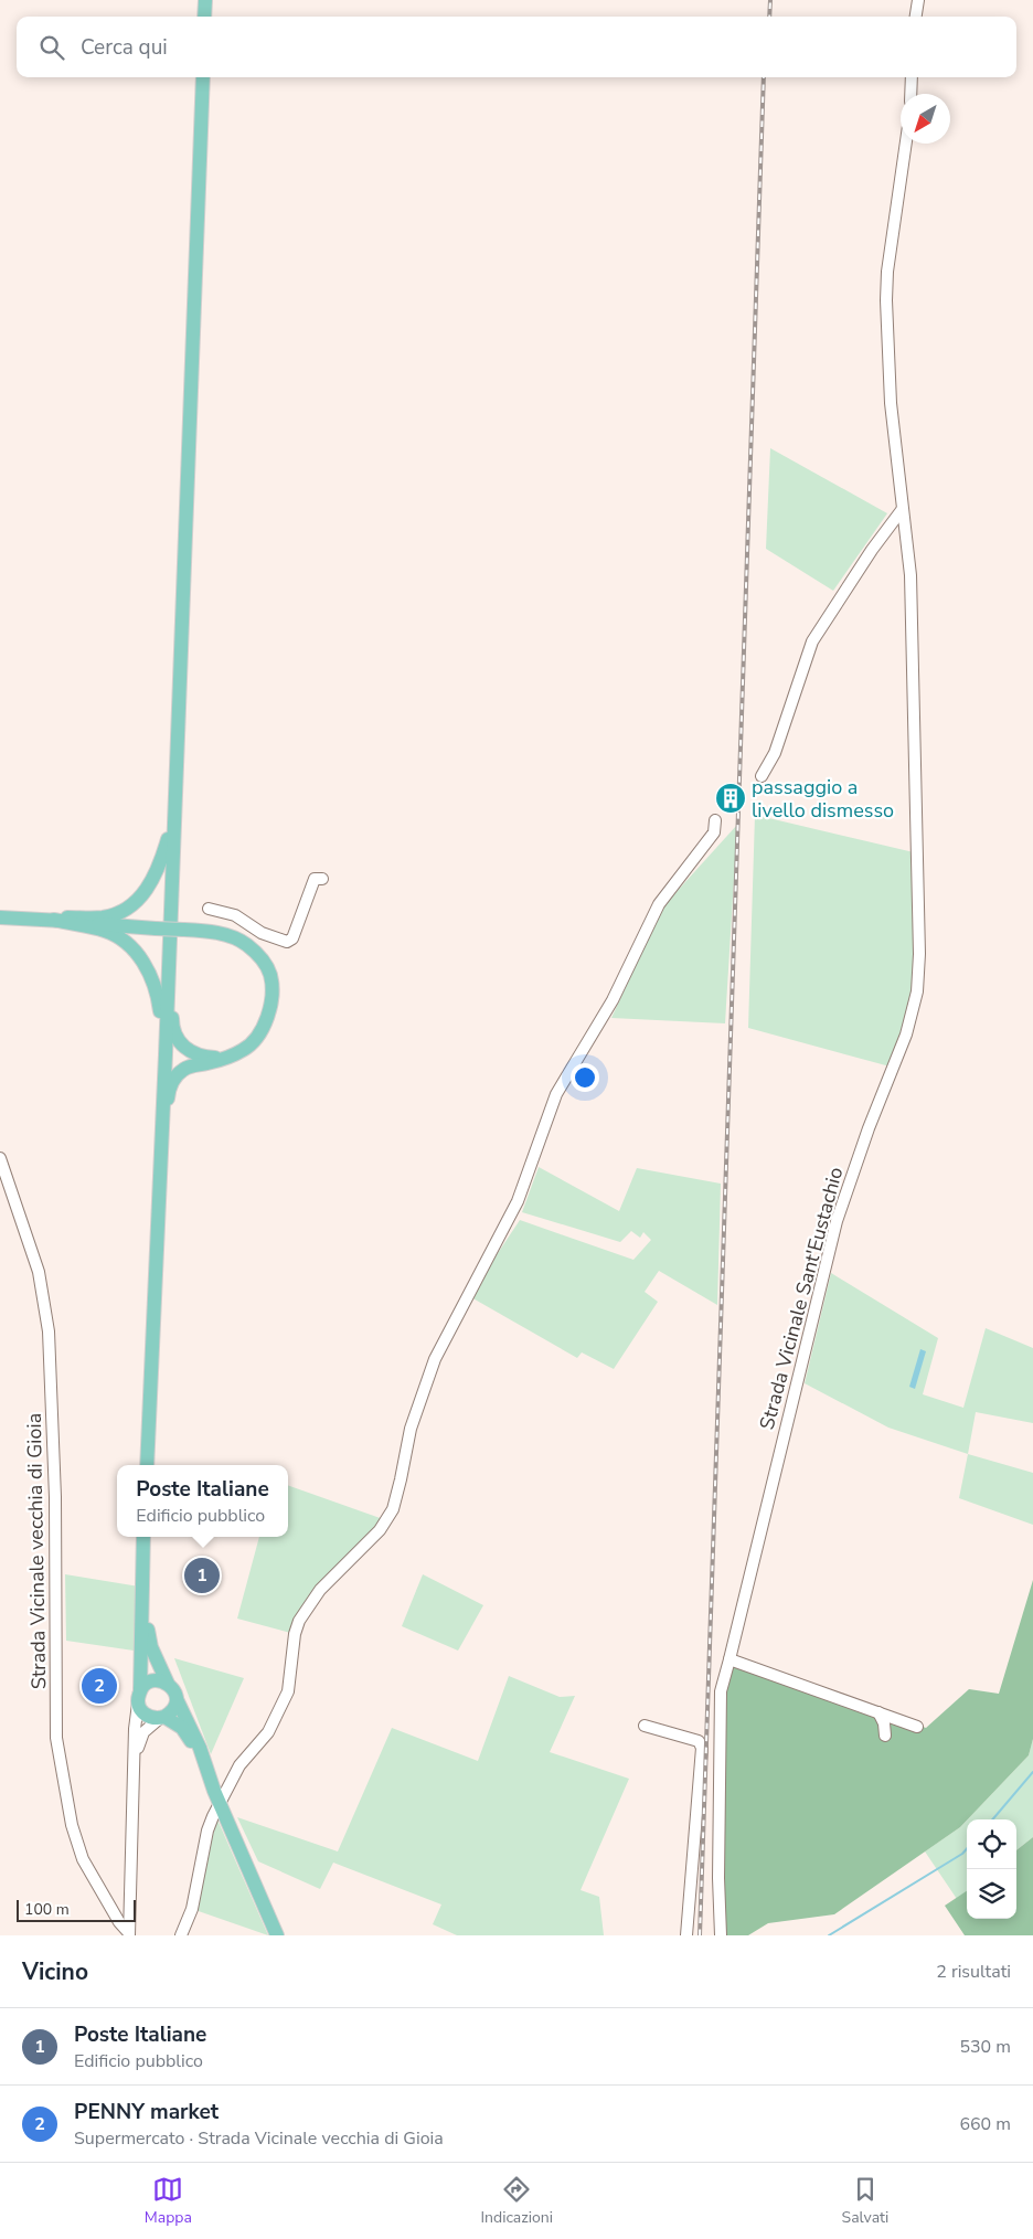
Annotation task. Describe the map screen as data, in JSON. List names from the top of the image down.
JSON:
{
  "streets": {
    "street": ["Strada Vicinale Sant'Eustachio", "Strada Vicinale vecchia di Gioia"]
  },
  "places": {
    "building": ["passaggio a livello dismesso"]
  },
  "scale_bar": "100 m",
  "north": "bottom left",
  "page": {
    "search": "Cerca qui",
    "popup": ["Poste Italiane", "Edificio pubblico"],
    "pins": ["1", "2"],
    "scale": "100 m",
    "heading": ["Vicino", "2 risultati"],
    "list": [
      {
        "mark": "1",
        "name": "Poste Italiane",
        "note": "Edificio pubblico",
        "value": "530 m"
      },
      {
        "mark": "2",
        "name": "PENNY market",
        "note": "Supermercato · Strada Vicinale vecchia di Gioia",
        "value": "660 m"
      }
    ],
    "nav": ["Mappa", "Indicazioni", "Salvati"]
  }
}
